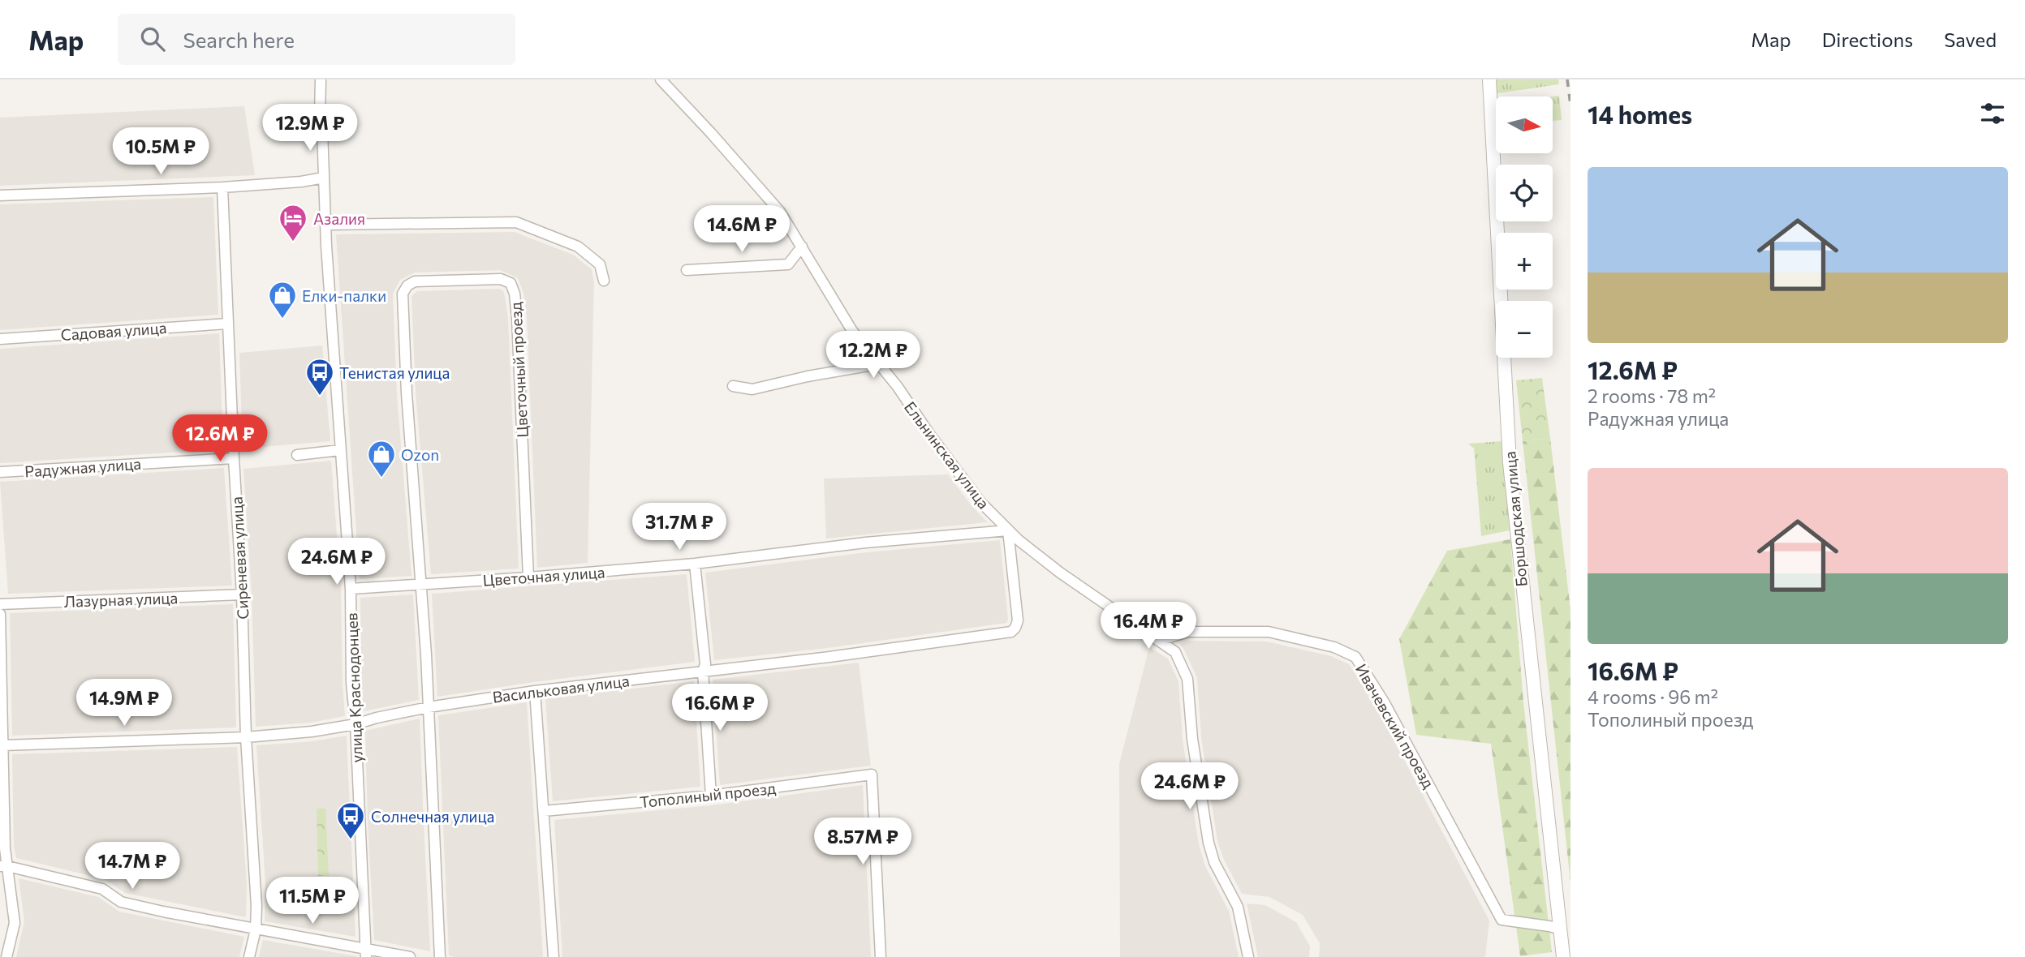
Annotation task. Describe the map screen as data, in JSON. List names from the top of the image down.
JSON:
{
  "streets": {
    "street": [
      "Садовая улица",
      "Цветочный проезд",
      "Ельнинская улица",
      "Радужная улица",
      "Боршодская улица",
      "Сиреневая улица",
      "Цветочная улица",
      "Лазурная улица",
      "улица Краснодонцев",
      "Васильковая улица",
      "Ивачевский проезд",
      "Тополиный проезд"
    ]
  },
  "crossings": [
    ["Садовая улица", "Сиреневая улица"],
    ["Цветочный проезд", "Цветочная улица"],
    ["Цветочный проезд", "Васильковая улица"],
    ["Ельнинская улица", "Цветочная улица"],
    ["Ельнинская улица", "Васильковая улица"],
    ["Ельнинская улица", "Ивачевский проезд"],
    ["Радужная улица", "Сиреневая улица"],
    ["Боршодская улица", "Ивачевский проезд"],
    ["Сиреневая улица", "Лазурная улица"],
    ["Сиреневая улица", "Васильковая улица"],
    ["Цветочная улица", "улица Краснодонцев"],
    ["Цветочная улица", "Васильковая улица"],
    ["улица Краснодонцев", "Васильковая улица"]
  ],
  "places": {
    "hotel": ["Азалия"],
    "shop": ["Елки-палки", "Ozon"],
    "bus stop": ["Тенистая улица", "Солнечная улица"]
  },
  "north": "right",
  "page": {
    "header": "Map",
    "search": "Search here",
    "nav": ["Map", "Directions", "Saved"],
    "heading": "14 homes",
    "map_buttons": ["+", "−"],
    "price": [
      "12.9M ₽",
      "10.5M ₽",
      "14.6M ₽",
      "12.2M ₽",
      "12.6M ₽",
      "31.7M ₽",
      "24.6M ₽",
      "16.4M ₽",
      "14.9M ₽",
      "16.6M ₽",
      "24.6M ₽",
      "8.57M ₽",
      "14.7M ₽",
      "11.5M ₽"
    ],
    "list": [
      {
        "name": "12.6M ₽",
        "note": "2 rooms · 78 m² · Радужная улица"
      },
      {
        "name": "16.6M ₽",
        "note": "4 rooms · 96 m² · Тополиный проезд"
      }
    ]
  }
}
